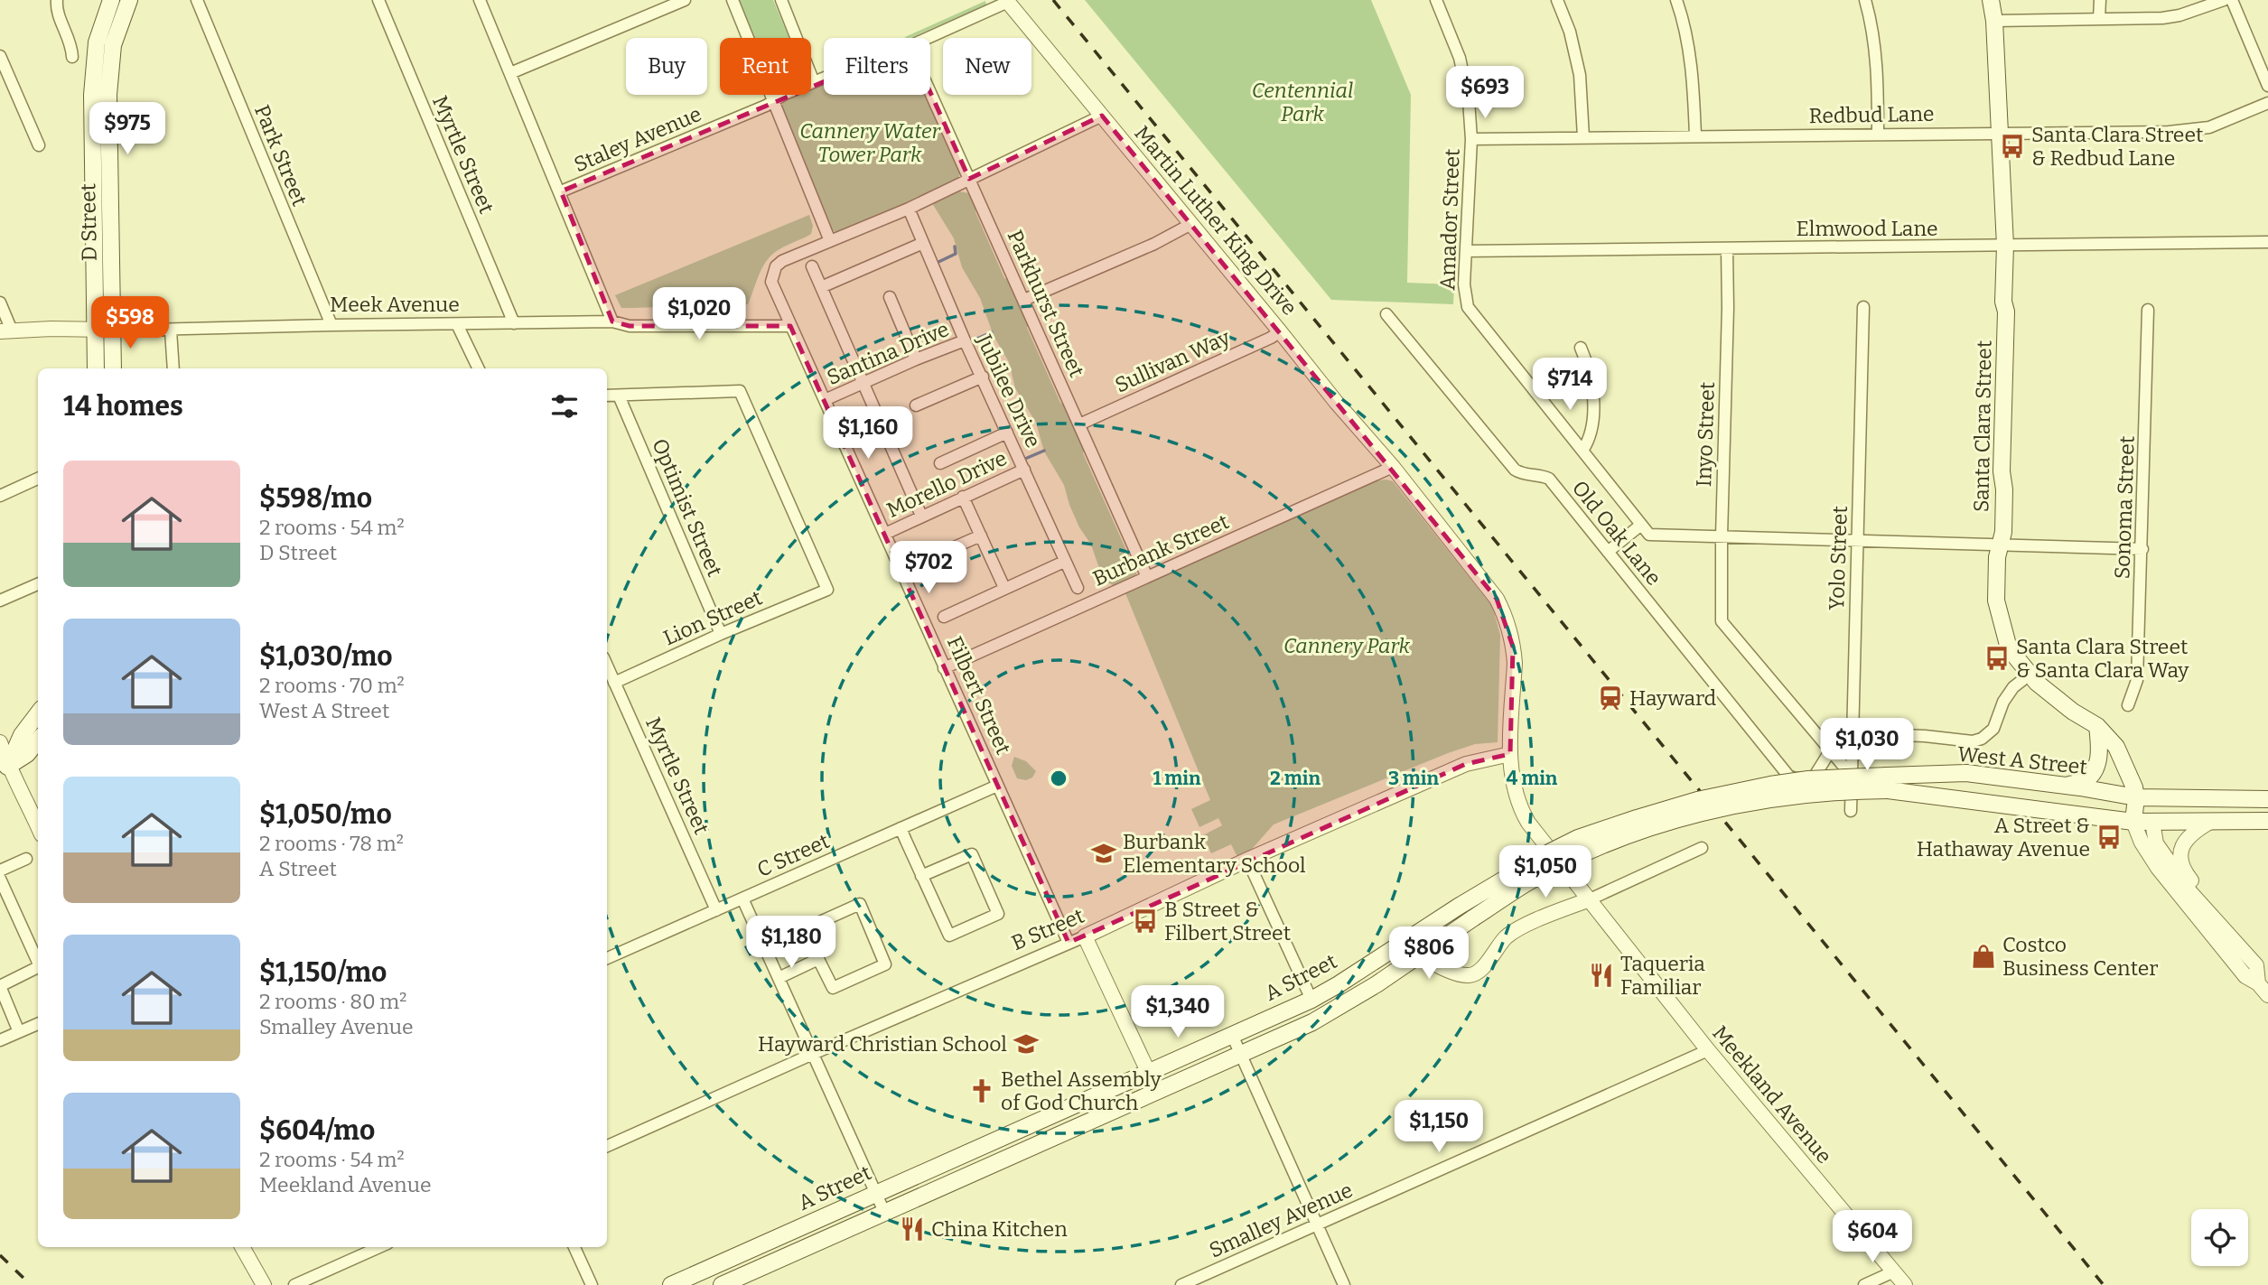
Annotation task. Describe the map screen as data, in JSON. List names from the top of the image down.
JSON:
{
  "streets": {
    "main road": [
      "D Street",
      "Santa Clara Street",
      "West A Street",
      "A Street"
    ],
    "street": [
      "Redbud Lane",
      "Staley Avenue",
      "Myrtle Street",
      "Park Street",
      "Amador Street",
      "Martin Luther King Drive",
      "Elmwood Lane",
      "Parkhurst Street",
      "Meek Avenue",
      "Santina Drive",
      "Sullivan Way",
      "Jubilee Drive",
      "Inyo Street",
      "Morello Drive",
      "Optimist Street",
      "Sonoma Street",
      "Old Oak Lane",
      "Burbank Street",
      "Yolo Street",
      "Lion Street",
      "Filbert Street",
      "C Street",
      "B Street",
      "Meekland Avenue",
      "Smalley Avenue"
    ]
  },
  "crossings": [
    ["Redbud Lane", "Amador Street"],
    ["Redbud Lane", "Santa Clara Street"],
    ["Staley Avenue", "Martin Luther King Drive"],
    ["Myrtle Street", "Meek Avenue"],
    ["Myrtle Street", "Lion Street"],
    ["Myrtle Street", "C Street"],
    ["Park Street", "Meek Avenue"],
    ["Amador Street", "Elmwood Lane"],
    ["Amador Street", "Inyo Street"],
    ["Martin Luther King Drive", "Sullivan Way"],
    ["Martin Luther King Drive", "Burbank Street"],
    ["Martin Luther King Drive", "Meekland Avenue"],
    ["D Street", "Meek Avenue"],
    ["Elmwood Lane", "Santa Clara Street"],
    ["Elmwood Lane", "Inyo Street"],
    ["Parkhurst Street", "Sullivan Way"],
    ["Parkhurst Street", "Burbank Street"],
    ["Meek Avenue", "Filbert Street"],
    ["Santina Drive", "Jubilee Drive"],
    ["Santina Drive", "Filbert Street"],
    ["Jubilee Drive", "Morello Drive"],
    ["Santa Clara Street", "West A Street"],
    ["Morello Drive", "Filbert Street"],
    ["Optimist Street", "Lion Street"],
    ["Old Oak Lane", "Yolo Street"],
    ["Burbank Street", "Filbert Street"],
    ["Burbank Street", "Meekland Avenue"],
    ["Filbert Street", "C Street"],
    ["Filbert Street", "B Street"],
    ["West A Street", "A Street"],
    ["B Street", "Meekland Avenue"],
    ["Meekland Avenue", "Smalley Avenue"]
  ],
  "parks": ["Centennial Park", "Cannery Water Tower Park", "Cannery Park"],
  "places": {
    "bus stop": [
      "Santa Clara Street & Redbud Lane",
      "Santa Clara Street & Santa Clara Way",
      "A Street & Hathaway Avenue",
      "B Street & Filbert Street"
    ],
    "station": ["Hayward"],
    "school or university": ["Burbank Elementary School", "Hayward Christian School"],
    "shop": ["Costco Business Center"],
    "restaurant": ["Taqueria Familiar", "China Kitchen"],
    "church": ["Bethel Assembly of God Church"]
  },
  "page": {
    "chip": [
      "Buy",
      "Rent",
      "Filters",
      "New"
    ],
    "price": [
      "$693",
      "$975",
      "$1,020",
      "$598",
      "$714",
      "$1,160",
      "$702",
      "$1,030",
      "$1,050",
      "$1,180",
      "$806",
      "$1,340",
      "$1,150",
      "$604"
    ],
    "heading": "14 homes",
    "list": [
      {
        "name": "$598/mo",
        "note": "2 rooms · 54 m² · D Street"
      },
      {
        "name": "$1,030/mo",
        "note": "2 rooms · 70 m² · West A Street"
      },
      {
        "name": "$1,050/mo",
        "note": "2 rooms · 78 m² · A Street"
      },
      {
        "name": "$1,150/mo",
        "note": "2 rooms · 80 m² · Smalley Avenue"
      },
      {
        "name": "$604/mo",
        "note": "2 rooms · 54 m² · Meekland Avenue"
      }
    ]
  },
  "rings": [
    "1 min",
    "2 min",
    "3 min",
    "4 min"
  ]
}
